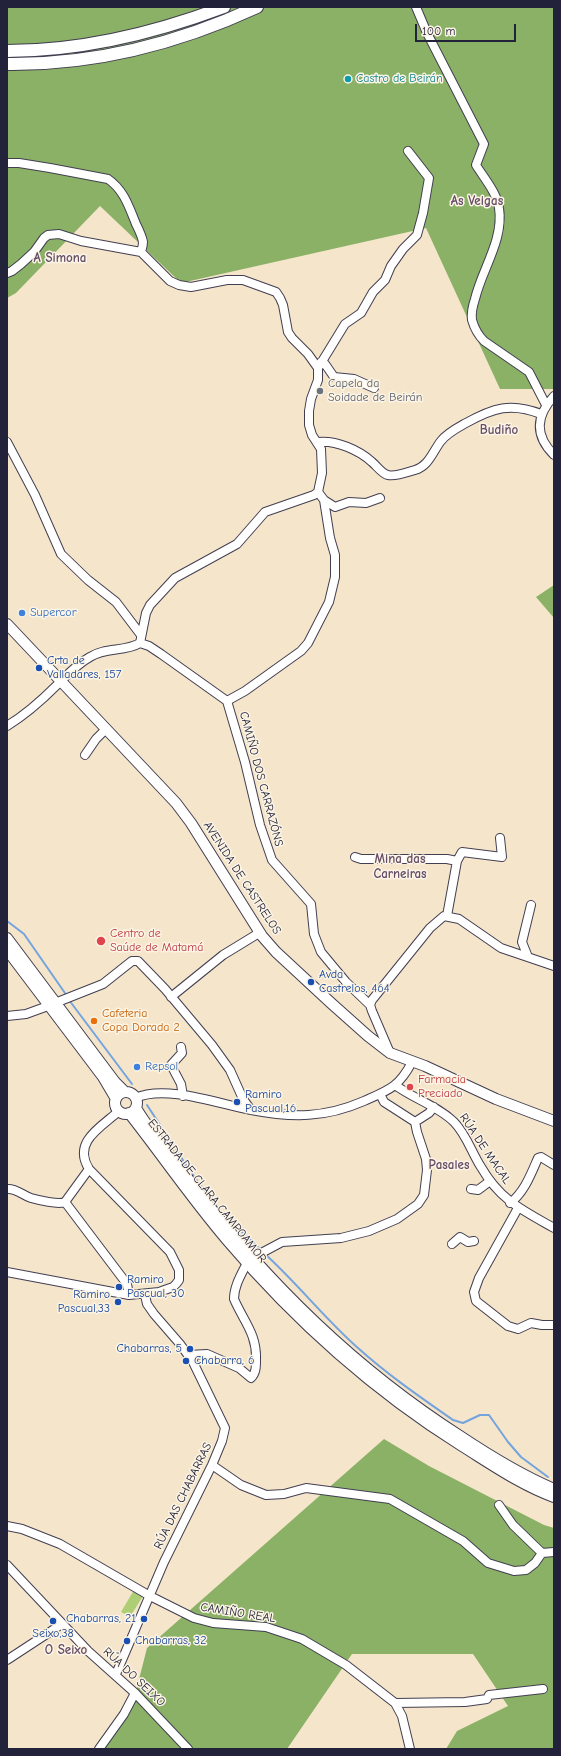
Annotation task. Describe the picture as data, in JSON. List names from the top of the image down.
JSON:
{
  "streets": {
    "main road": ["AVENIDA DE CASTRELOS", "ESTRADA DE CLARA CAMPOAMOR"],
    "street": [
      "CAMIÑO DOS CARRAZÓNS",
      "RÚA DE MACAL",
      "RÚA DAS CHABARRAS",
      "CAMIÑO REAL",
      "RÚA DO SEIXO"
    ]
  },
  "crossings": [
    ["RÚA DAS CHABARRAS", "CAMIÑO REAL"],
    ["RÚA DAS CHABARRAS", "RÚA DO SEIXO"]
  ],
  "districts": [
    "As Veigas",
    "A Simona",
    "Budiño",
    "Mina das Carneiras",
    "Pasales",
    "O Seixo"
  ],
  "places": [
    "Castro de Beirán",
    "Capela da Soidade de Beirán",
    "Supercor",
    "Crta de Valladares, 157",
    "Centro de Saúde de Matamá",
    "Avda Castrelos, 464",
    "Cafeteria Copa Dorada 2",
    "Repsol",
    "Farmacia Preciado",
    "Ramiro Pascual,16",
    "Ramiro Pascual, 30",
    "Ramiro Pascual,33",
    "Chabarras, 5",
    "Chabarra, 6",
    "Chabarras, 21",
    "Seixo,38",
    "Chabarras, 32"
  ],
  "scale_bar": "100 m"
}
